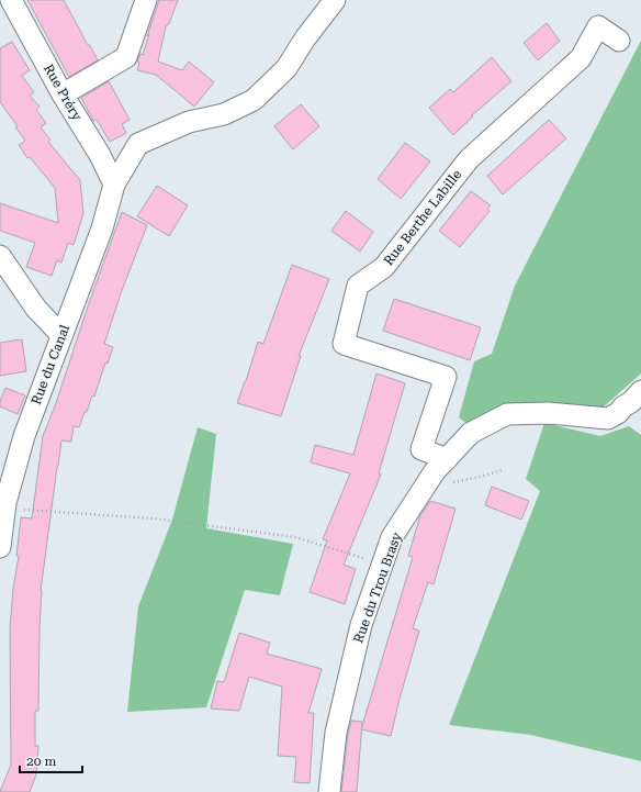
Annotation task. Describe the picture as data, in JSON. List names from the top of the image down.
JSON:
{
  "streets": {
    "street": [
      "Rue Préry",
      "Rue Berthe Labille",
      "Rue du Canal",
      "Rue du Trou Brasy"
    ]
  },
  "crossings": [
    ["Rue Préry", "Rue du Canal"],
    ["Rue Berthe Labille", "Rue du Trou Brasy"]
  ],
  "scale_bar": "20 m"
}
